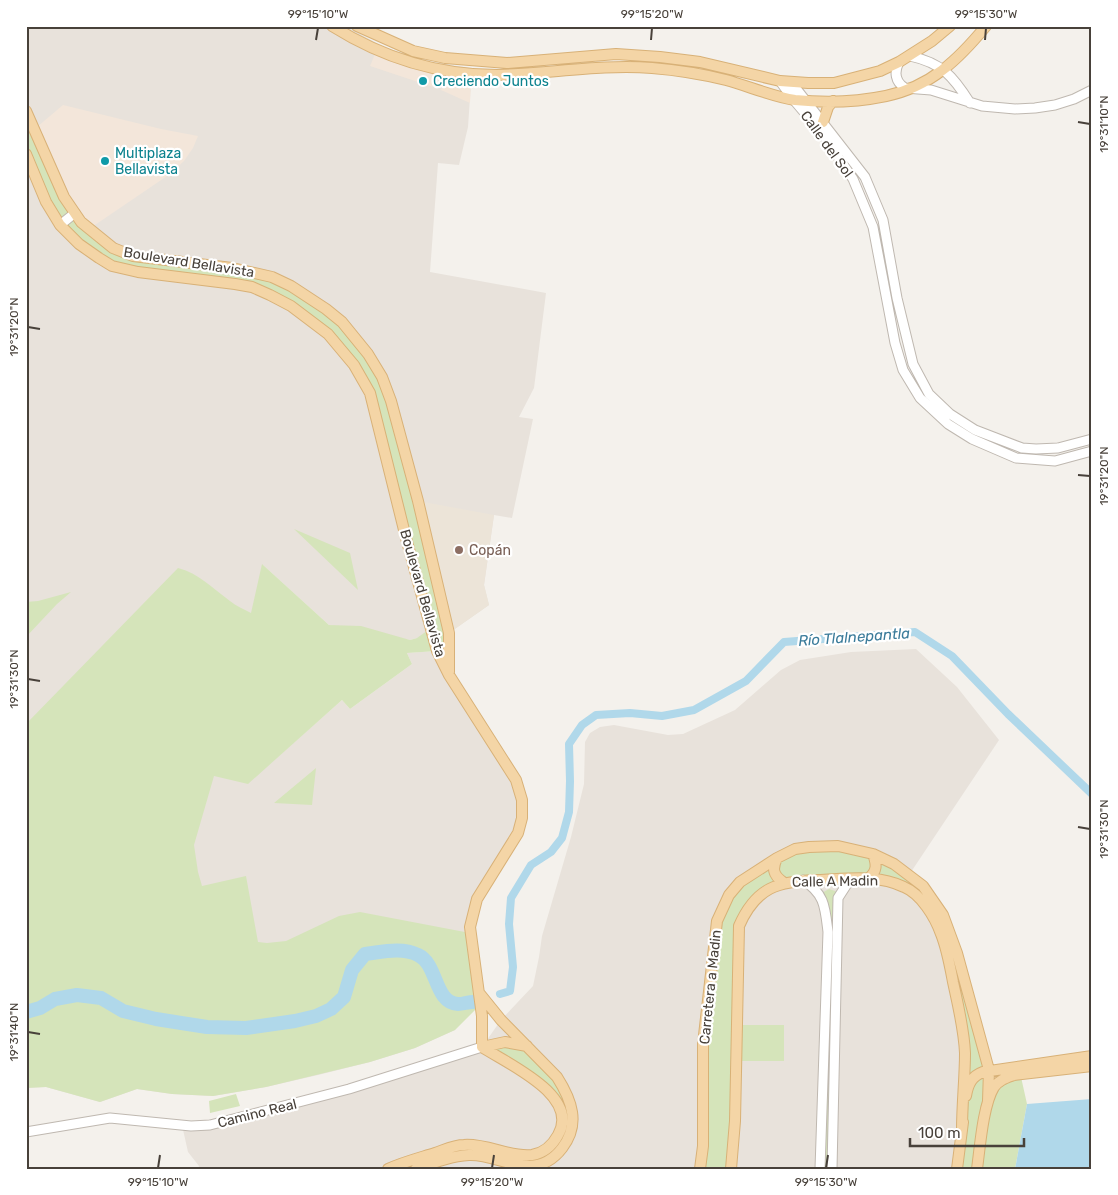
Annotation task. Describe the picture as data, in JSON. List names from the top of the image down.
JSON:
{
  "streets": {
    "main road": ["Boulevard Bellavista", "Calle A Madin", "Carretera a Madin"],
    "street": ["Calle del Sol", "Camino Real"]
  },
  "crossings": [
    ["Boulevard Bellavista", "Camino Real"]
  ],
  "water": ["Río Tlalnepantla"],
  "places": ["Creciendo Juntos", "Multiplaza Bellavista", "Copán"],
  "scale_bar": "100 m",
  "coordinates": [
    "99°15'10\"W",
    "99°15'20\"W",
    "99°15'30\"W",
    "19°31'10\"N",
    "19°31'20\"N",
    "19°31'30\"N",
    "19°31'40\"N"
  ]
}
